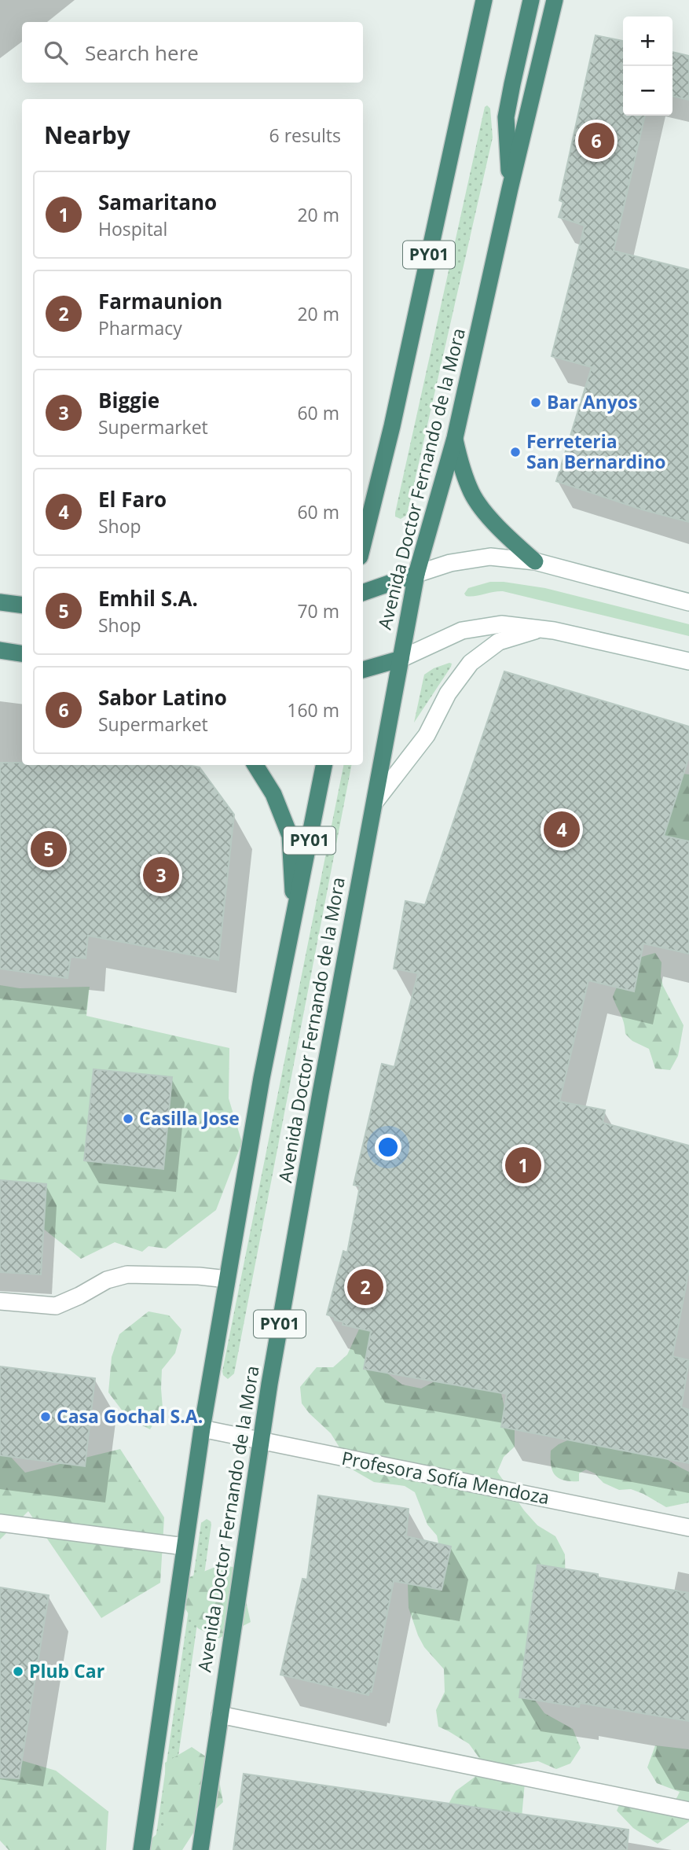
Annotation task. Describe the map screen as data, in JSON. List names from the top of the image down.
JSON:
{
  "streets": {
    "highway": ["PY01", "Avenida Doctor Fernando de la Mora"],
    "main road": ["Profesora Sofía Mendoza"]
  },
  "crossings": [
    ["Avenida Doctor Fernando de la Mora", "Profesora Sofía Mendoza"]
  ],
  "places": [
    "Bar Anyos",
    "Ferreteria San Bernardino",
    "Casilla Jose",
    "Casa Gochal S.A.",
    "Plub Car"
  ],
  "page": {
    "map_buttons": ["+", "−"],
    "search": "Search here",
    "heading": ["Nearby", "6 results"],
    "pins": [
      "6",
      "4",
      "5",
      "3",
      "1",
      "2"
    ],
    "list": [
      {
        "mark": "1",
        "name": "Samaritano",
        "note": "Hospital",
        "value": "20 m"
      },
      {
        "mark": "2",
        "name": "Farmaunion",
        "note": "Pharmacy",
        "value": "20 m"
      },
      {
        "mark": "3",
        "name": "Biggie",
        "note": "Supermarket",
        "value": "60 m"
      },
      {
        "mark": "4",
        "name": "El Faro",
        "note": "Shop",
        "value": "60 m"
      },
      {
        "mark": "5",
        "name": "Emhil S.A.",
        "note": "Shop",
        "value": "70 m"
      },
      {
        "mark": "6",
        "name": "Sabor Latino",
        "note": "Supermarket",
        "value": "160 m"
      }
    ]
  }
}
